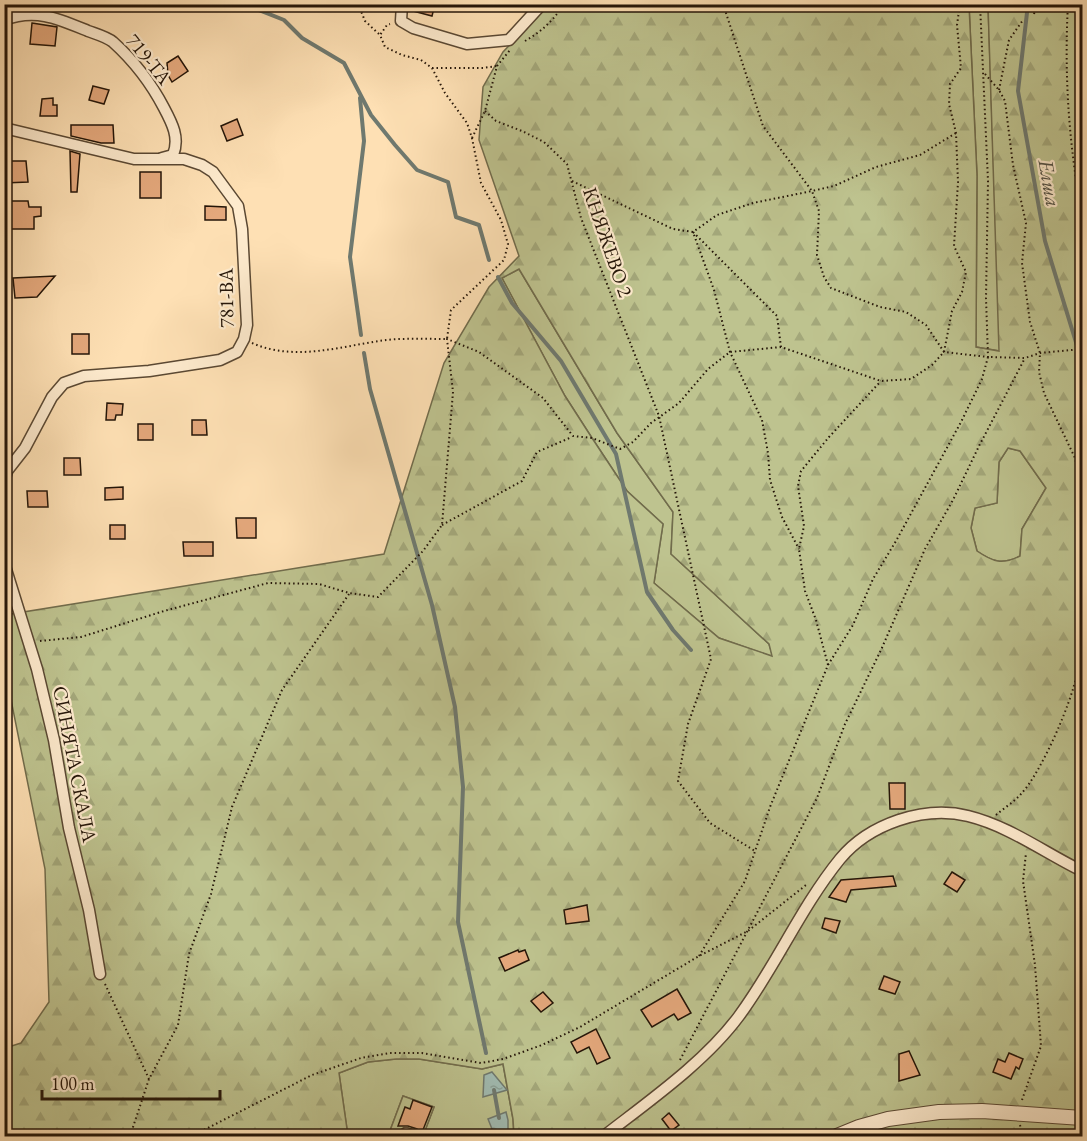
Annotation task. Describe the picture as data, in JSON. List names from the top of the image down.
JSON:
{
  "streets": {
    "street": ["719-ТА", "781-ВА", "СИНЯТА СКАЛА"],
    "path": ["КНЯЖЕВО 2"]
  },
  "crossings": [
    ["719-ТА", "781-ВА"]
  ],
  "water": ["Елша"],
  "scale_bar": "100 m"
}
